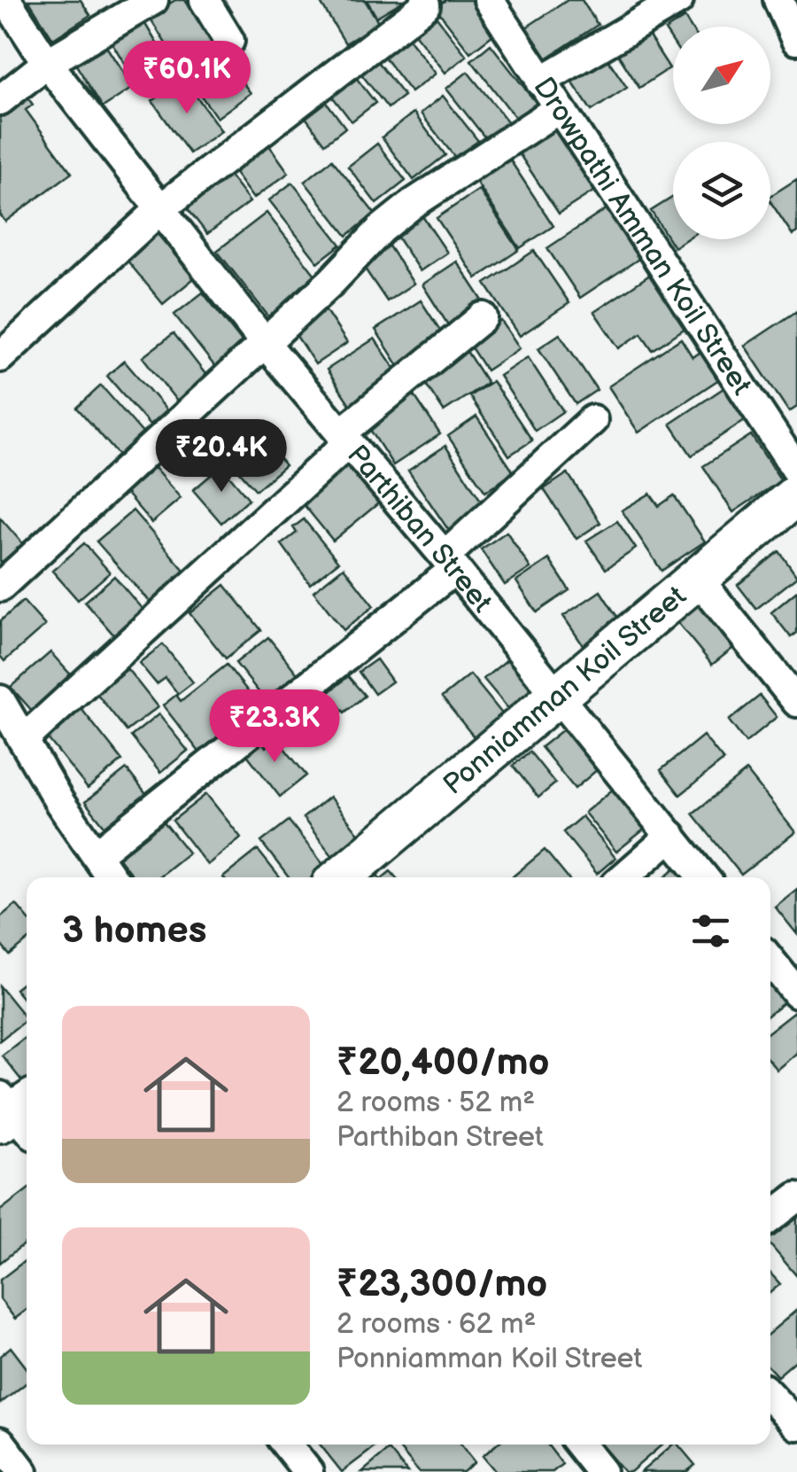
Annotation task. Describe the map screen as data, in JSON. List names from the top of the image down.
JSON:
{
  "streets": {
    "street": ["Drowpathi Amman Koil Street", "Parthiban Street", "Ponniamman Koil Street"]
  },
  "crossings": [
    ["Parthiban Street", "Ponniamman Koil Street"]
  ],
  "north": "top right",
  "page": {
    "price": ["₹60.1K", "₹20.4K", "₹23.3K"],
    "heading": "3 homes",
    "list": [
      {
        "name": "₹20,400/mo",
        "note": "2 rooms · 52 m² · Parthiban Street"
      },
      {
        "name": "₹23,300/mo",
        "note": "2 rooms · 62 m² · Ponniamman Koil Street"
      }
    ]
  }
}
